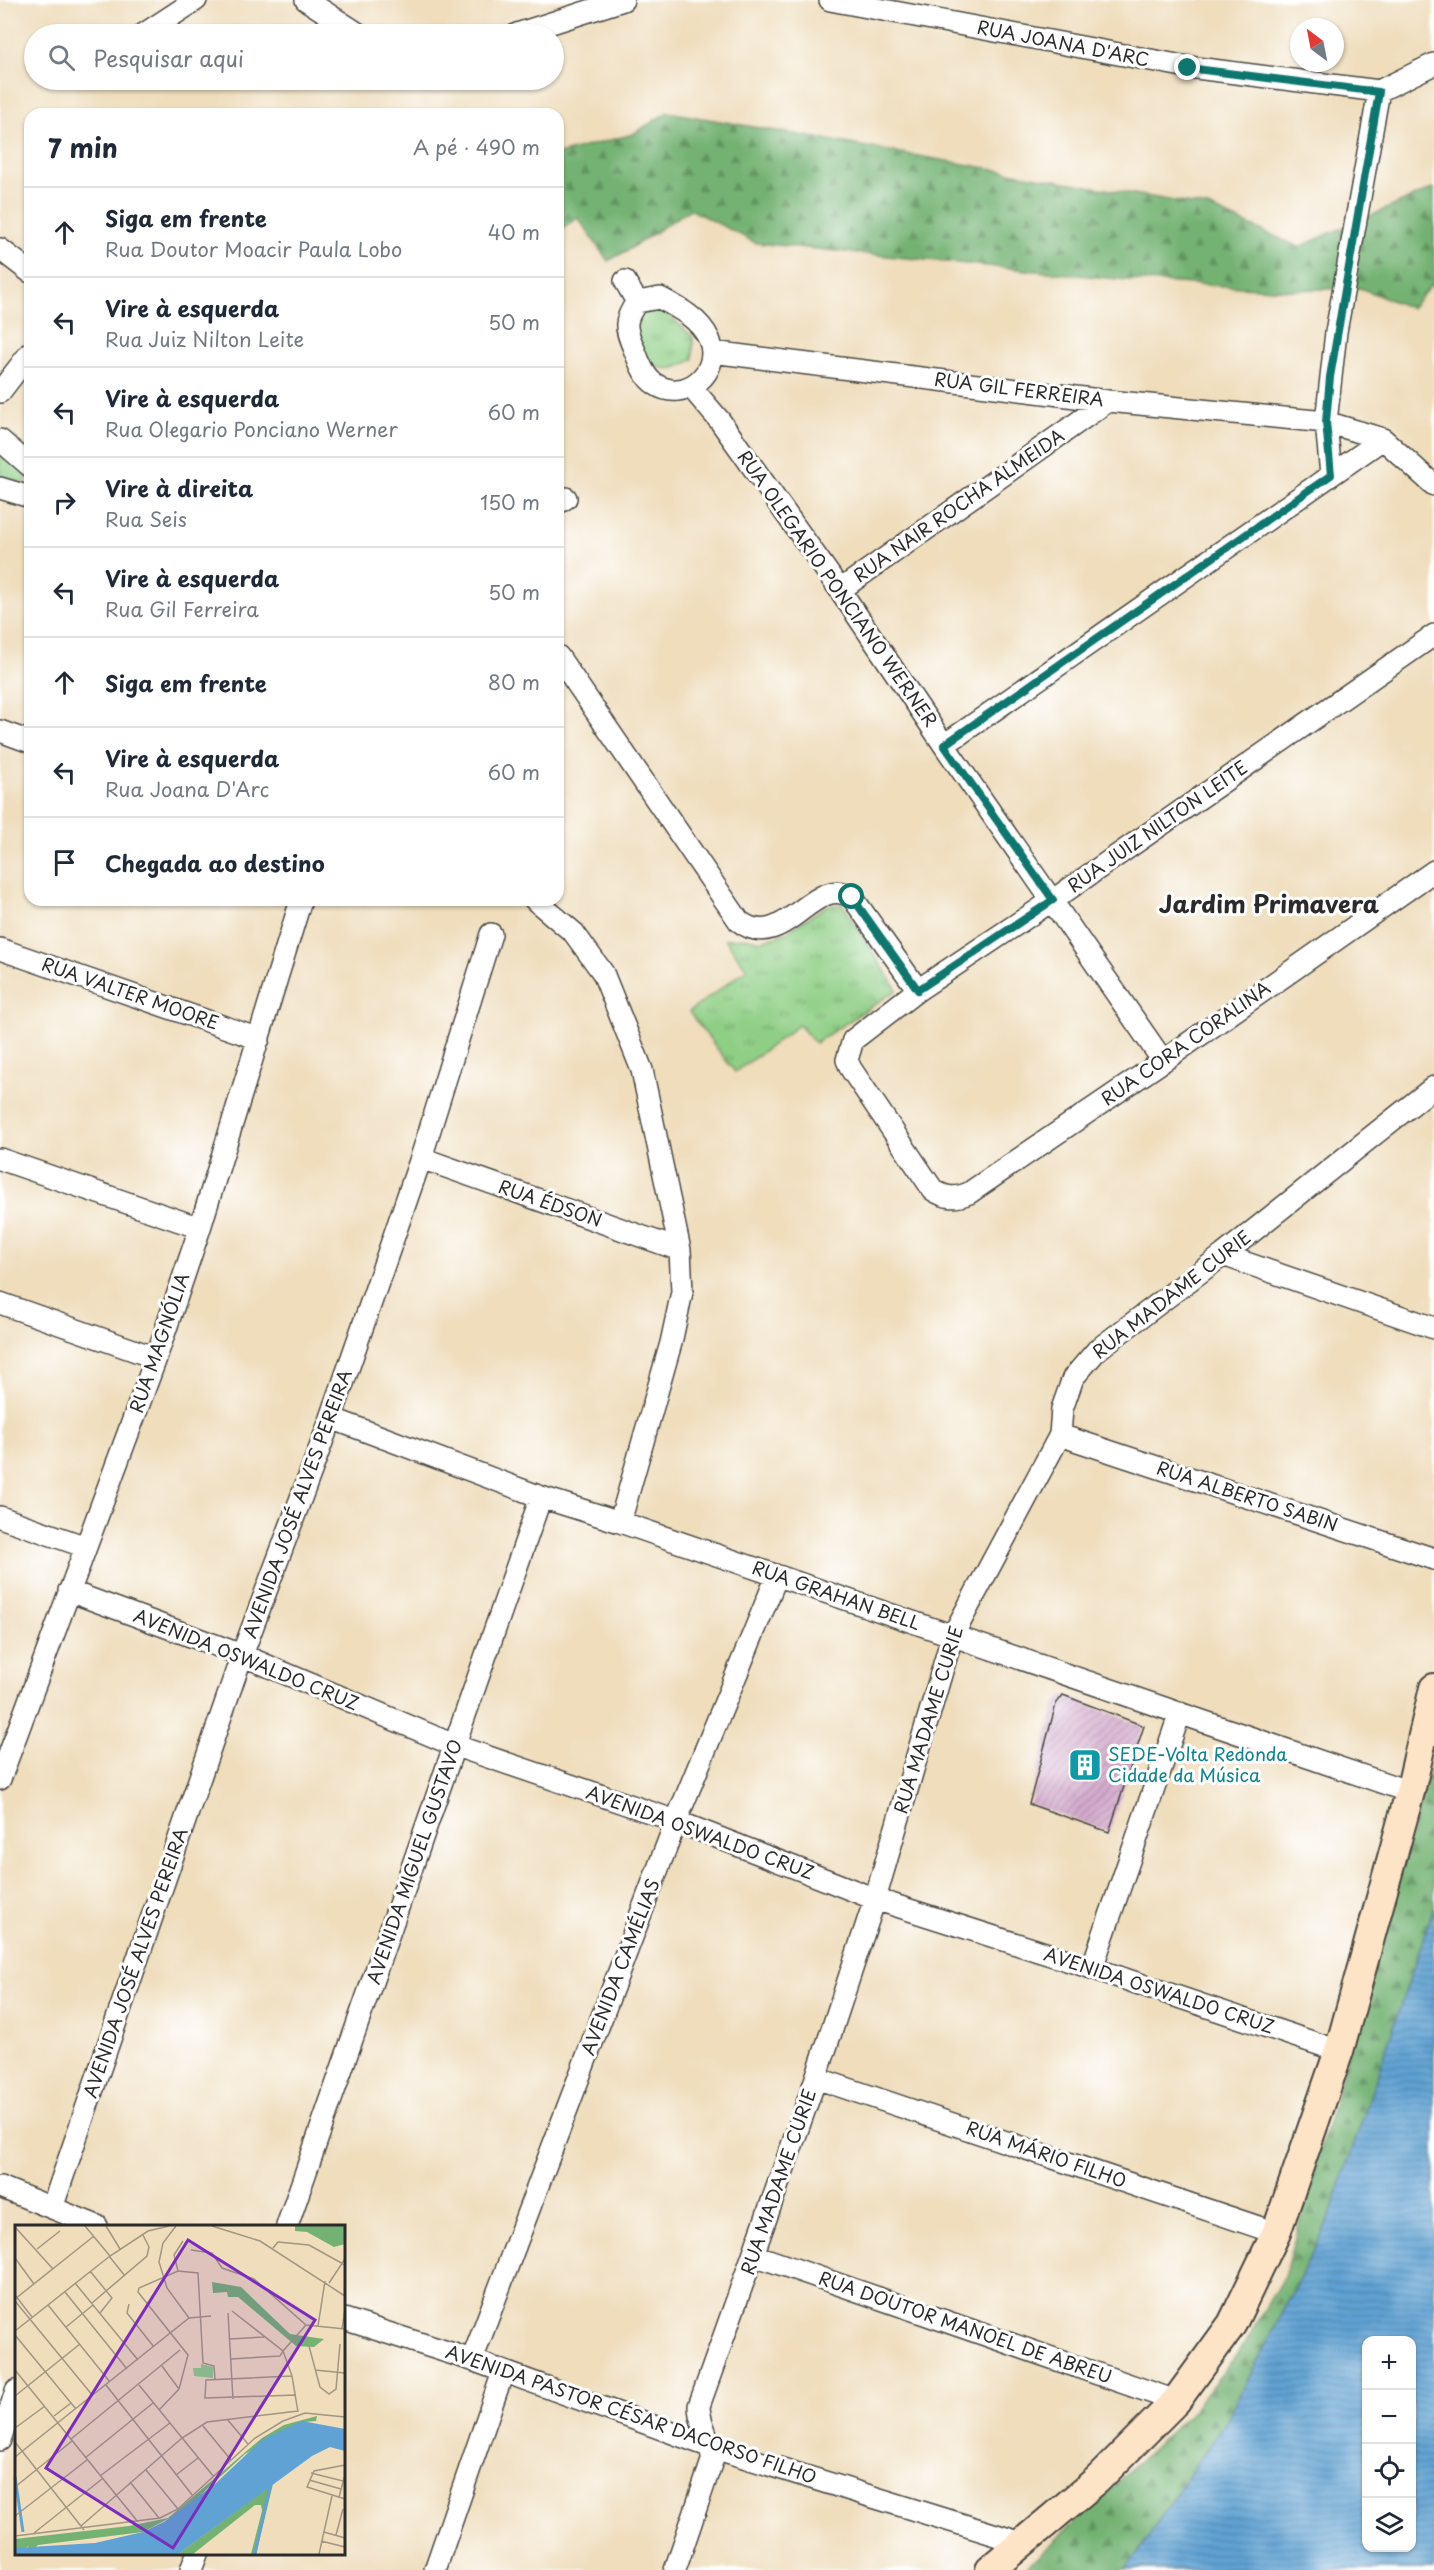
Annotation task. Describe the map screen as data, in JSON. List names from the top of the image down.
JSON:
{
  "streets": {
    "street": [
      "RUA JOANA D'ARC",
      "RUA GIL FERREIRA",
      "RUA NAIR ROCHA ALMEIDA",
      "RUA OLEGARIO PONCIANO WERNER",
      "RUA JUIZ NILTON LEITE",
      "RUA VALTER MOORE",
      "RUA CORA CORALINA",
      "RUA ÉDSON",
      "RUA MADAME CURIE",
      "RUA MAGNÓLIA",
      "RUA ALBERTO SABIN",
      "AVENIDA JOSÉ ALVES PEREIRA",
      "RUA GRAHAN BELL",
      "AVENIDA OSWALDO CRUZ",
      "AVENIDA MIGUEL GUSTAVO",
      "AVENIDA CAMÉLIAS",
      "RUA MÁRIO FILHO",
      "RUA DOUTOR MANOEL DE ABREU",
      "AVENIDA PASTOR CÉSAR DACORSO FILHO"
    ]
  },
  "crossings": [
    ["RUA GIL FERREIRA", "RUA NAIR ROCHA ALMEIDA"],
    ["RUA GIL FERREIRA", "RUA OLEGARIO PONCIANO WERNER"],
    ["RUA NAIR ROCHA ALMEIDA", "RUA OLEGARIO PONCIANO WERNER"],
    ["RUA OLEGARIO PONCIANO WERNER", "RUA JUIZ NILTON LEITE"],
    ["RUA OLEGARIO PONCIANO WERNER", "RUA CORA CORALINA"],
    ["RUA JUIZ NILTON LEITE", "RUA CORA CORALINA"],
    ["RUA VALTER MOORE", "RUA MAGNÓLIA"],
    ["RUA ÉDSON", "AVENIDA JOSÉ ALVES PEREIRA"],
    ["RUA MADAME CURIE", "RUA ALBERTO SABIN"],
    ["RUA MADAME CURIE", "RUA GRAHAN BELL"],
    ["RUA MADAME CURIE", "AVENIDA OSWALDO CRUZ"],
    ["RUA MADAME CURIE", "RUA MÁRIO FILHO"],
    ["RUA MADAME CURIE", "RUA DOUTOR MANOEL DE ABREU"],
    ["RUA MADAME CURIE", "AVENIDA PASTOR CÉSAR DACORSO FILHO"],
    ["RUA MAGNÓLIA", "AVENIDA OSWALDO CRUZ"],
    ["AVENIDA JOSÉ ALVES PEREIRA", "RUA GRAHAN BELL"],
    ["AVENIDA JOSÉ ALVES PEREIRA", "AVENIDA OSWALDO CRUZ"],
    ["RUA GRAHAN BELL", "AVENIDA MIGUEL GUSTAVO"],
    ["RUA GRAHAN BELL", "AVENIDA CAMÉLIAS"],
    ["AVENIDA OSWALDO CRUZ", "AVENIDA MIGUEL GUSTAVO"],
    ["AVENIDA OSWALDO CRUZ", "AVENIDA CAMÉLIAS"],
    ["AVENIDA CAMÉLIAS", "AVENIDA PASTOR CÉSAR DACORSO FILHO"]
  ],
  "districts": ["Jardim Primavera"],
  "places": {
    "building": ["SEDE-Volta Redonda Cidade da Música"]
  },
  "north": "top left",
  "page": {
    "search": "Pesquisar aqui",
    "heading": ["7 min", "A pé · 490 m"],
    "list": [
      ["Siga em frente", "Rua Doutor Moacir Paula Lobo", "40 m"],
      ["Vire à esquerda", "Rua Juiz Nilton Leite", "50 m"],
      ["Vire à esquerda", "Rua Olegario Ponciano Werner", "60 m"],
      ["Vire à direita", "Rua Seis", "150 m"],
      ["Vire à esquerda", "Rua Gil Ferreira", "50 m"],
      ["Siga em frente", "80 m"],
      ["Vire à esquerda", "Rua Joana D'Arc", "60 m"],
      "Chegada ao destino"
    ],
    "map_buttons": ["+", "−"]
  }
}
